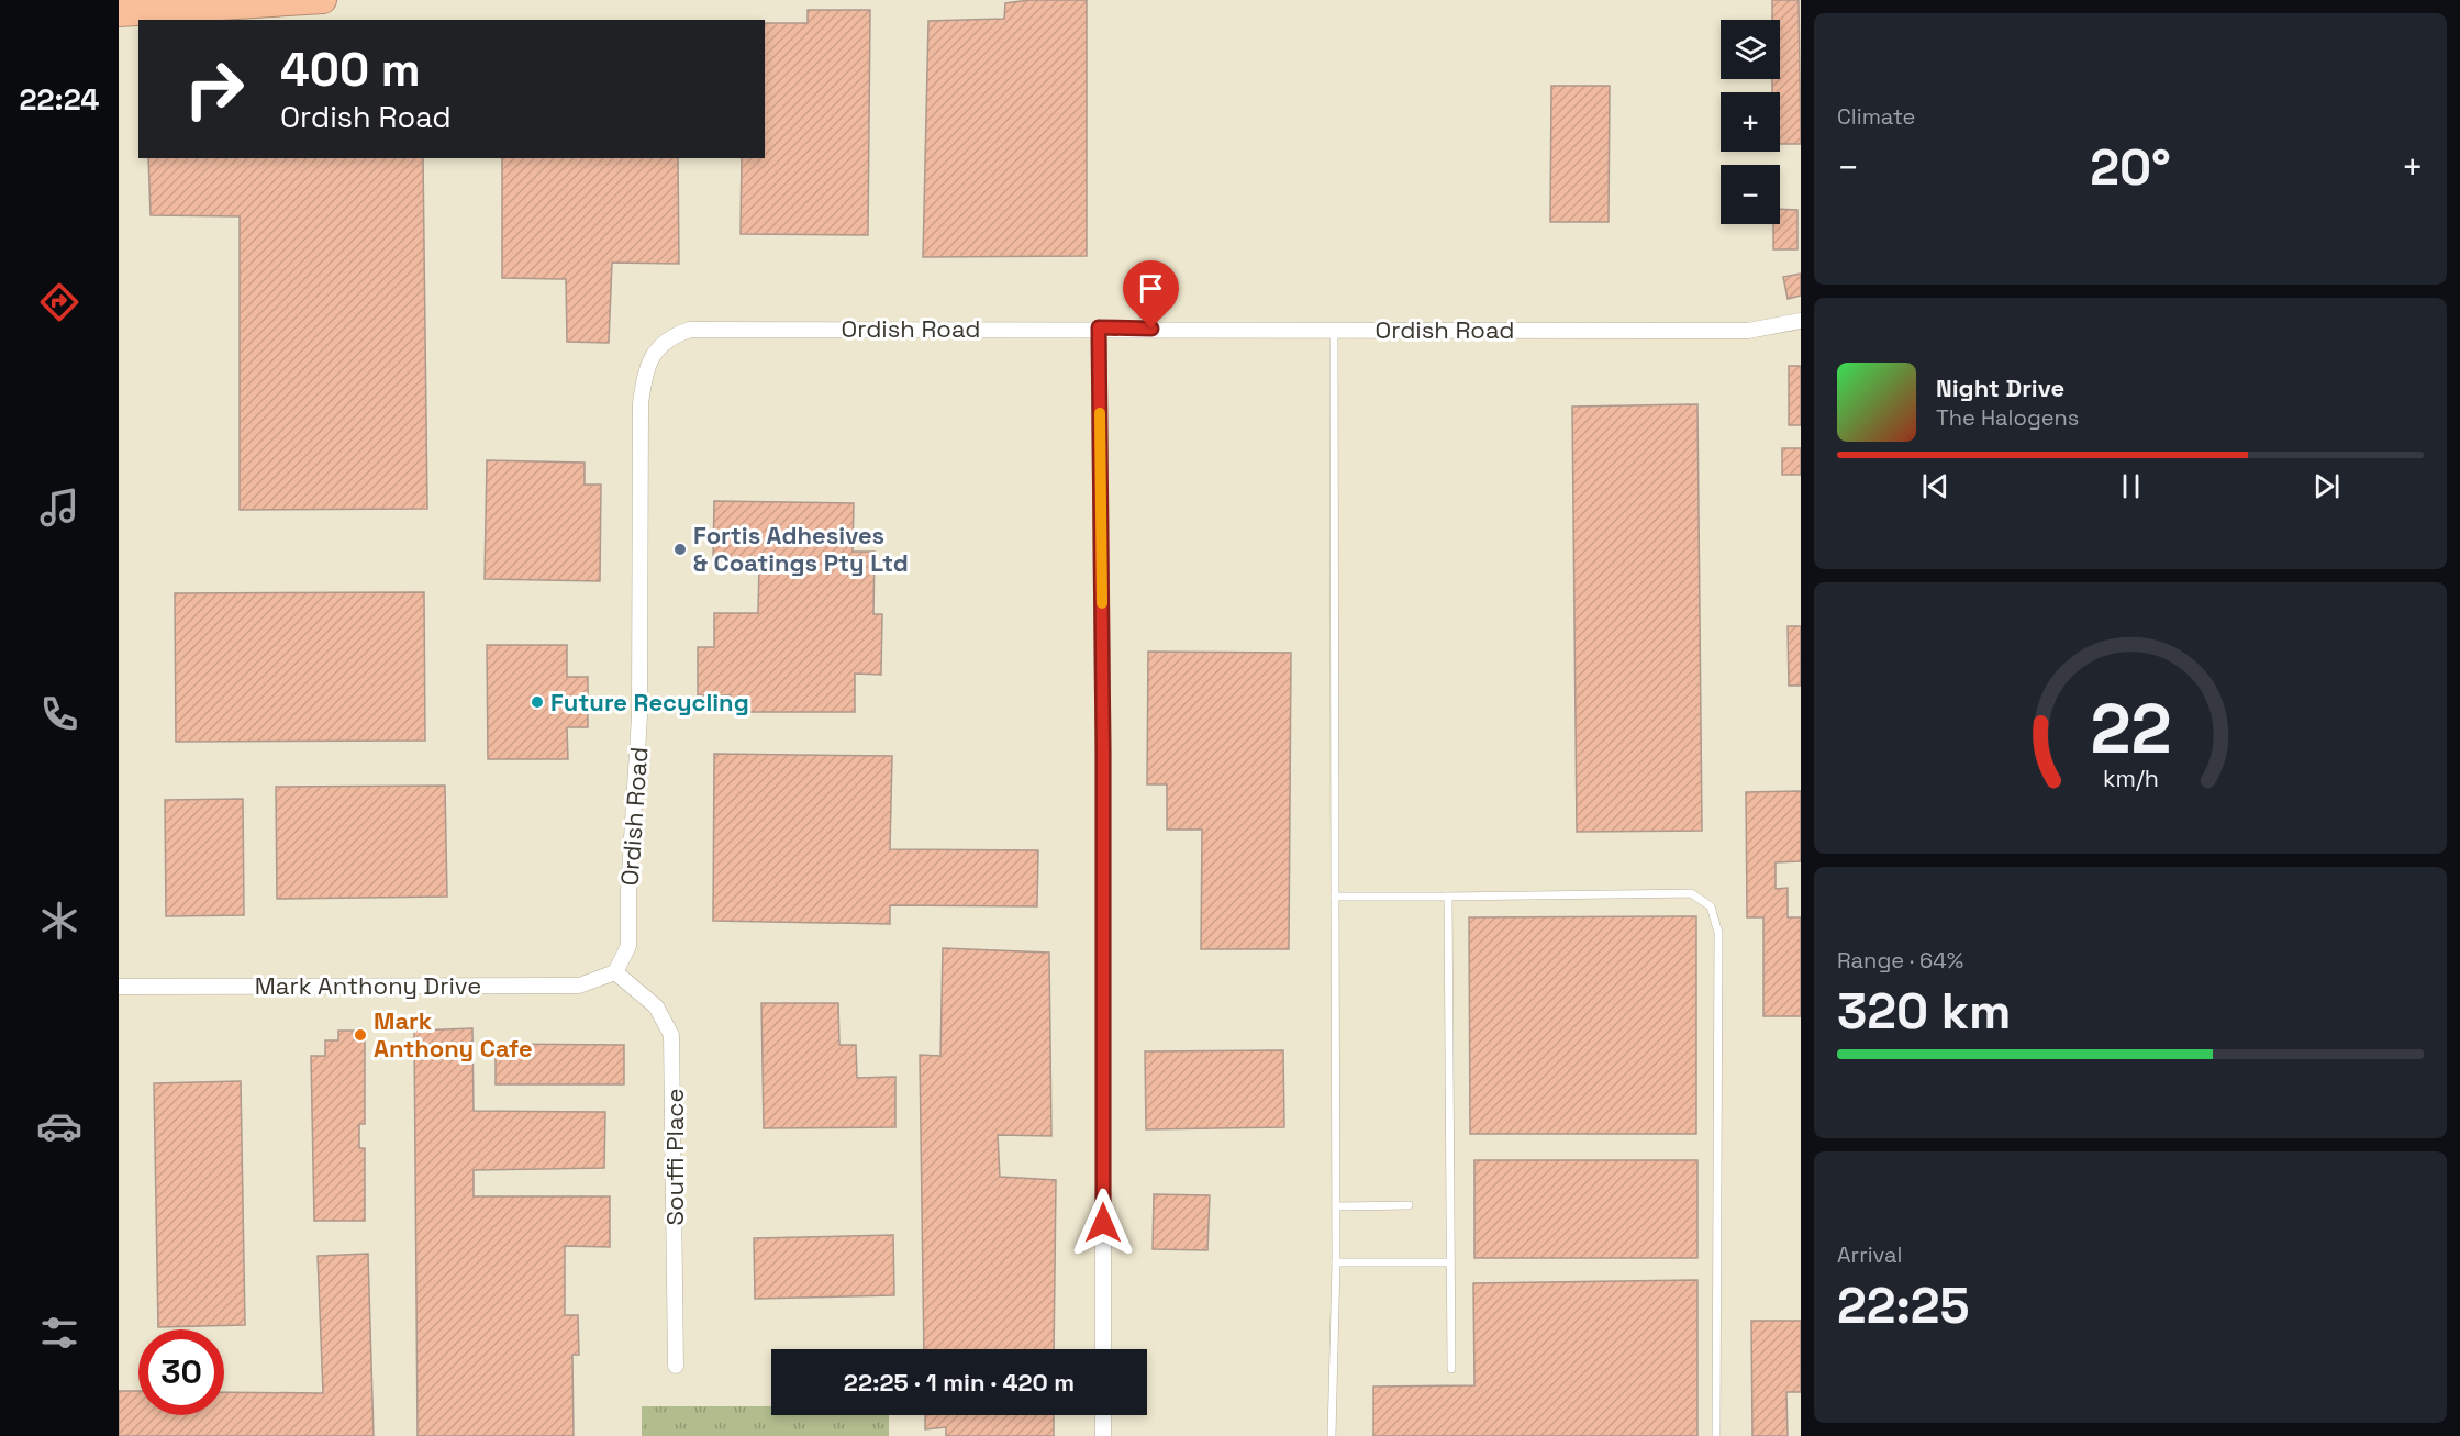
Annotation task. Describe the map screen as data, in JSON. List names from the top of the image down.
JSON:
{
  "streets": {
    "street": ["Ordish Road", "Mark Anthony Drive", "Souffi Place"]
  },
  "crossings": [
    ["Ordish Road", "Mark Anthony Drive"],
    ["Ordish Road", "Souffi Place"],
    ["Mark Anthony Drive", "Souffi Place"]
  ],
  "places": ["Fortis Adhesives & Coatings Pty Ltd", "Future Recycling", "Mark Anthony Cafe"],
  "page": {
    "tabs": "22:24",
    "tile": [
      "Climate",
      ["Range · 64%", "320 km"],
      ["Arrival", "22:25"]
    ],
    "map_buttons": ["+", "−"],
    "turn": ["400 m", "Ordish Road"],
    "heat": ["−", "20°", "+"],
    "song": ["Night Drive", "The Halogens"],
    "limit": "30",
    "trip": "22:25 · 1 min · 420 m",
    "gauge": ["22", "km/h"]
  }
}
